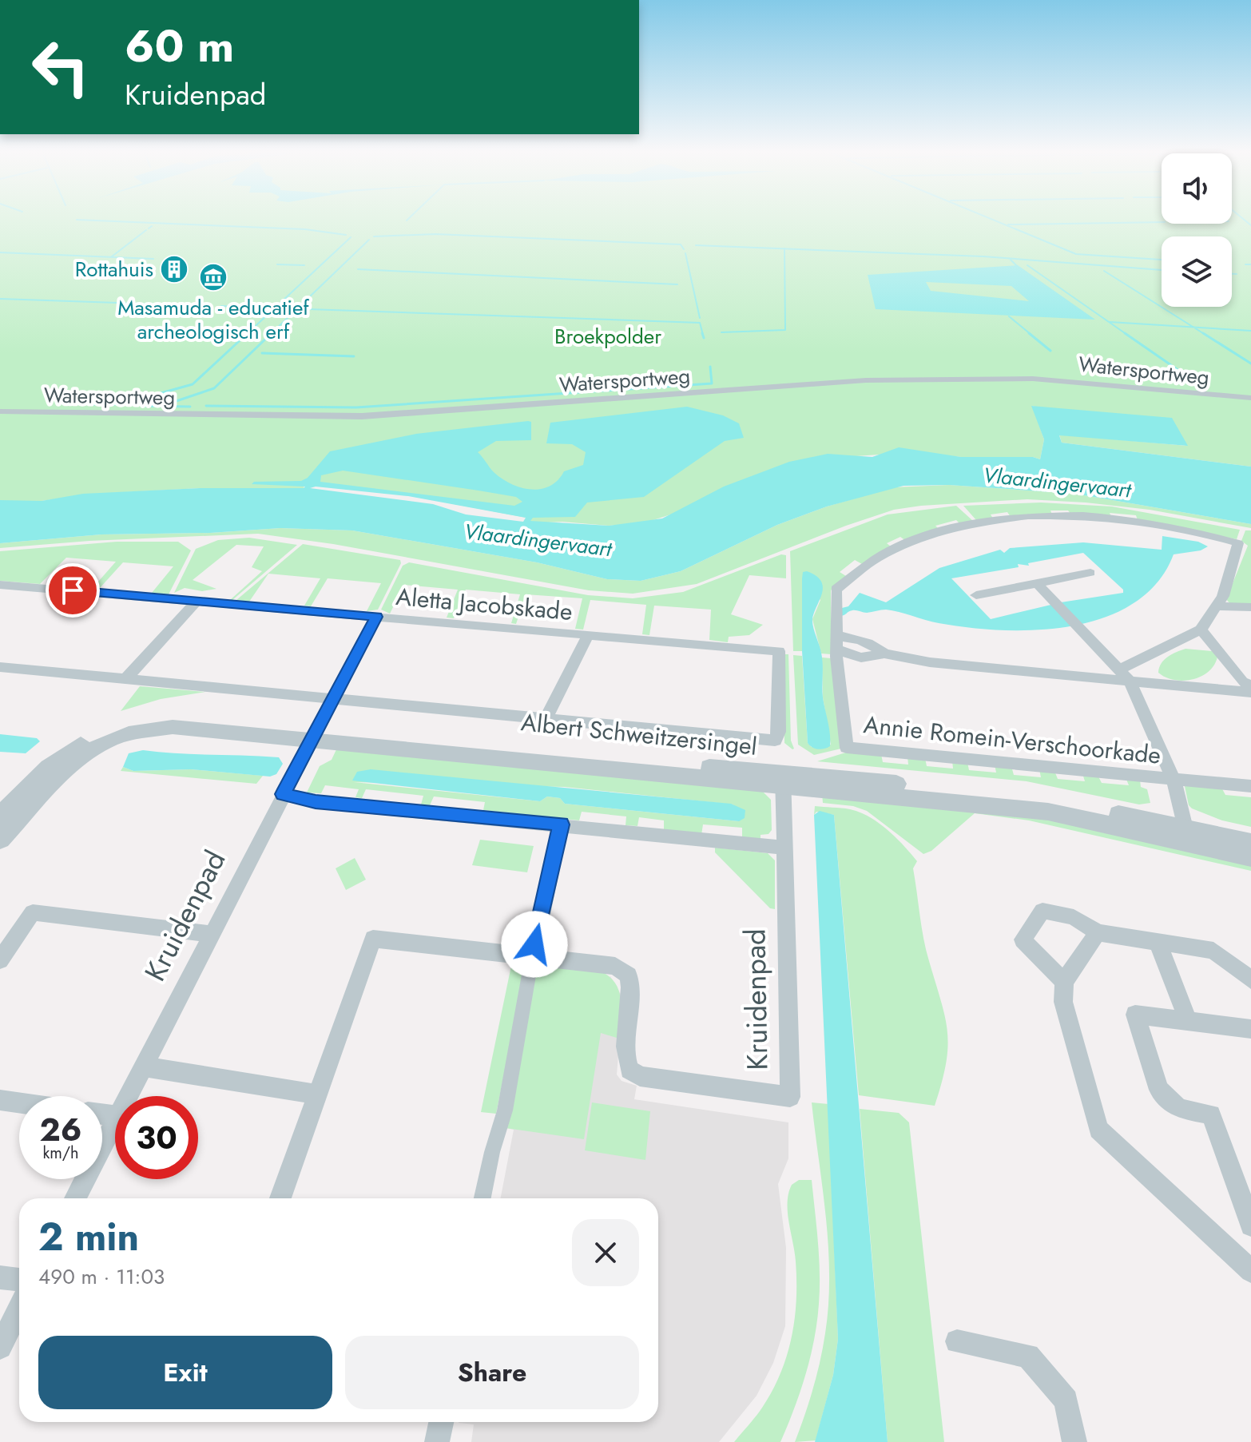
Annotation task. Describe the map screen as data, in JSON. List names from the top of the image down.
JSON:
{
  "streets": {
    "street": [
      "Watersportweg",
      "Aletta Jacobskade",
      "Albert Schweitzersingel",
      "Annie Romein-Verschoorkade",
      "Kruidenpad"
    ]
  },
  "crossings": [
    ["Aletta Jacobskade", "Albert Schweitzersingel"],
    ["Aletta Jacobskade", "Kruidenpad"],
    ["Albert Schweitzersingel", "Annie Romein-Verschoorkade"],
    ["Albert Schweitzersingel", "Kruidenpad"]
  ],
  "water": ["Vlaardingervaart"],
  "parks": ["Broekpolder"],
  "places": {
    "building": ["Rottahuis"],
    "museum": ["Masamuda - educatief archeologisch erf"]
  },
  "page": {
    "turn": ["60 m", "Kruidenpad"],
    "speed": "26 km/h",
    "limit": "30",
    "heading": ["2 min", "490 m · 11:03"],
    "buttons": ["Exit", "Share"]
  }
}
